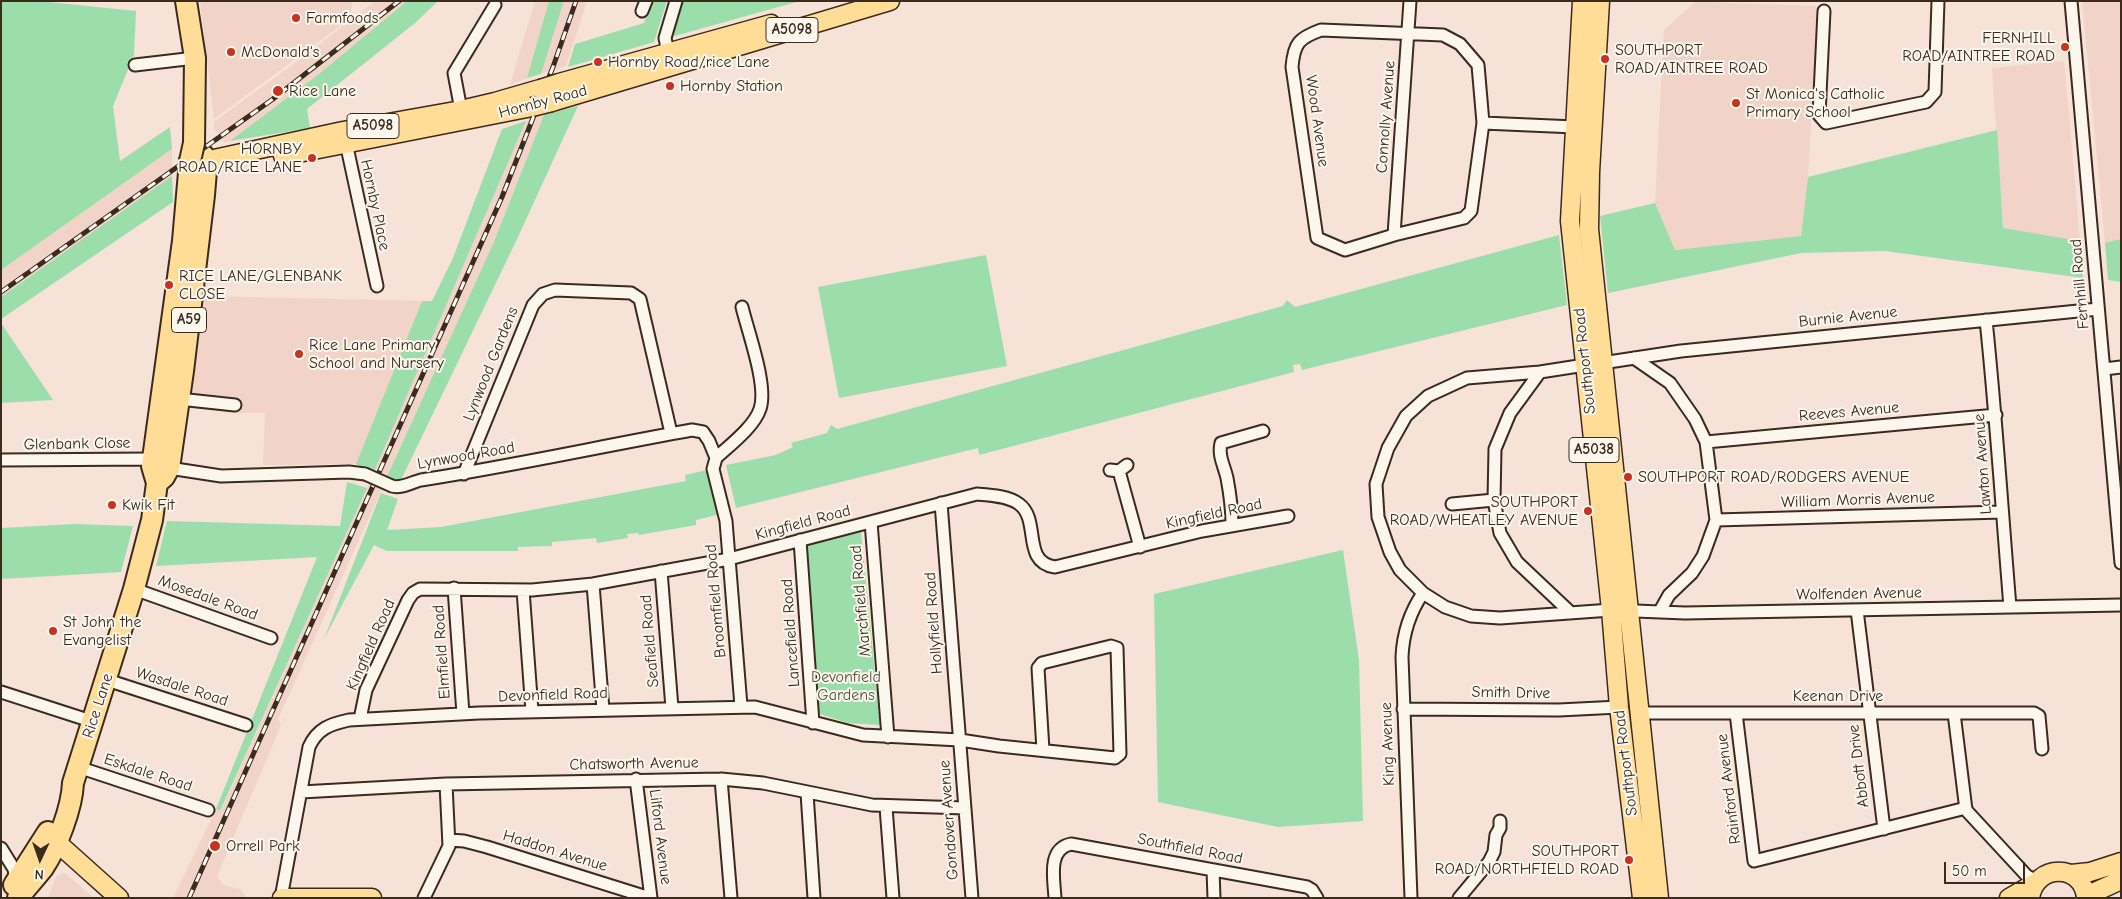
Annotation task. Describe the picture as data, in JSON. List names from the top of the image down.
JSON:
{
  "streets": {
    "highway": ["A59", "Rice Lane"],
    "main road": [
      "A5098",
      "Hornby Road",
      "Southport Road",
      "A5038"
    ],
    "street": [
      "Connolly Avenue",
      "Wood Avenue",
      "Hornby Place",
      "Fernhill Road",
      "Burnie Avenue",
      "Lynwood Gardens",
      "Reeves Avenue",
      "Glenbank Close",
      "Lynwood Road",
      "Lawton Avenue",
      "William Morris Avenue",
      "Kingfield Road",
      "Wolfenden Avenue",
      "Mosedale Road",
      "Broomfield Road",
      "Marchfield Road",
      "Hollyfield Road",
      "Lancefield Road",
      "Seafield Road",
      "Elmfield Road",
      "Wasdale Road",
      "Smith Drive",
      "Devonfield Road",
      "Keenan Drive",
      "King Avenue",
      "Chatsworth Avenue",
      "Abbott Drive",
      "Eskdale Road",
      "Rainford Avenue",
      "Gondover Avenue",
      "Lilford Avenue",
      "Southfield Road",
      "Haddon Avenue"
    ]
  },
  "crossings": [
    ["Hornby Road", "Hornby Place"],
    ["Hornby Road", "Rice Lane"],
    ["Connolly Avenue", "Wood Avenue"],
    ["Fernhill Road", "Burnie Avenue"],
    ["Burnie Avenue", "Southport Road"],
    ["Burnie Avenue", "Lawton Avenue"],
    ["Burnie Avenue", "Wolfenden Avenue"],
    ["Burnie Avenue", "King Avenue"],
    ["A59", "Rice Lane"],
    ["Southport Road", "Wolfenden Avenue"],
    ["Southport Road", "Smith Drive"],
    ["Southport Road", "Keenan Drive"],
    ["Lynwood Gardens", "Lynwood Road"],
    ["Reeves Avenue", "Lawton Avenue"],
    ["Glenbank Close", "Lynwood Road"],
    ["Glenbank Close", "Rice Lane"],
    ["Lynwood Road", "Broomfield Road"],
    ["Lynwood Road", "Rice Lane"],
    ["Lawton Avenue", "William Morris Avenue"],
    ["Lawton Avenue", "Wolfenden Avenue"],
    ["Kingfield Road", "Broomfield Road"],
    ["Kingfield Road", "Marchfield Road"],
    ["Kingfield Road", "Hollyfield Road"],
    ["Kingfield Road", "Lancefield Road"],
    ["Kingfield Road", "Seafield Road"],
    ["Kingfield Road", "Elmfield Road"],
    ["Kingfield Road", "Devonfield Road"],
    ["Wolfenden Avenue", "King Avenue"],
    ["Wolfenden Avenue", "Abbott Drive"],
    ["Mosedale Road", "Rice Lane"],
    ["Broomfield Road", "Devonfield Road"],
    ["Marchfield Road", "Devonfield Road"],
    ["Hollyfield Road", "Devonfield Road"],
    ["Hollyfield Road", "Gondover Avenue"],
    ["Lancefield Road", "Devonfield Road"],
    ["Seafield Road", "Devonfield Road"],
    ["Elmfield Road", "Devonfield Road"],
    ["Wasdale Road", "Rice Lane"],
    ["Smith Drive", "King Avenue"],
    ["Devonfield Road", "Chatsworth Avenue"],
    ["Devonfield Road", "Gondover Avenue"],
    ["Keenan Drive", "Abbott Drive"],
    ["Keenan Drive", "Rainford Avenue"],
    ["Rice Lane", "Eskdale Road"],
    ["Chatsworth Avenue", "Gondover Avenue"],
    ["Chatsworth Avenue", "Lilford Avenue"],
    ["Abbott Drive", "Rainford Avenue"],
    ["Lilford Avenue", "Haddon Avenue"]
  ],
  "parks": ["Devonfield Gardens"],
  "places": [
    "Farmfoods",
    "FERNHILL ROAD/AINTREE ROAD",
    "McDonald's",
    "SOUTHPORT ROAD/AINTREE ROAD",
    "Hornby Road/rice Lane",
    "Hornby Station",
    "Rice Lane",
    "St Monica's Catholic Primary School",
    "HORNBY ROAD/RICE LANE",
    "RICE LANE/GLENBANK CLOSE",
    "Rice Lane Primary School and Nursery",
    "SOUTHPORT ROAD/RODGERS AVENUE",
    "Kwik Fit",
    "SOUTHPORT ROAD/WHEATLEY AVENUE",
    "St John the Evangelist",
    "Orrell Park",
    "SOUTHPORT ROAD/NORTHFIELD ROAD"
  ],
  "scale_bar": "50 m",
  "north": "bottom"
}
